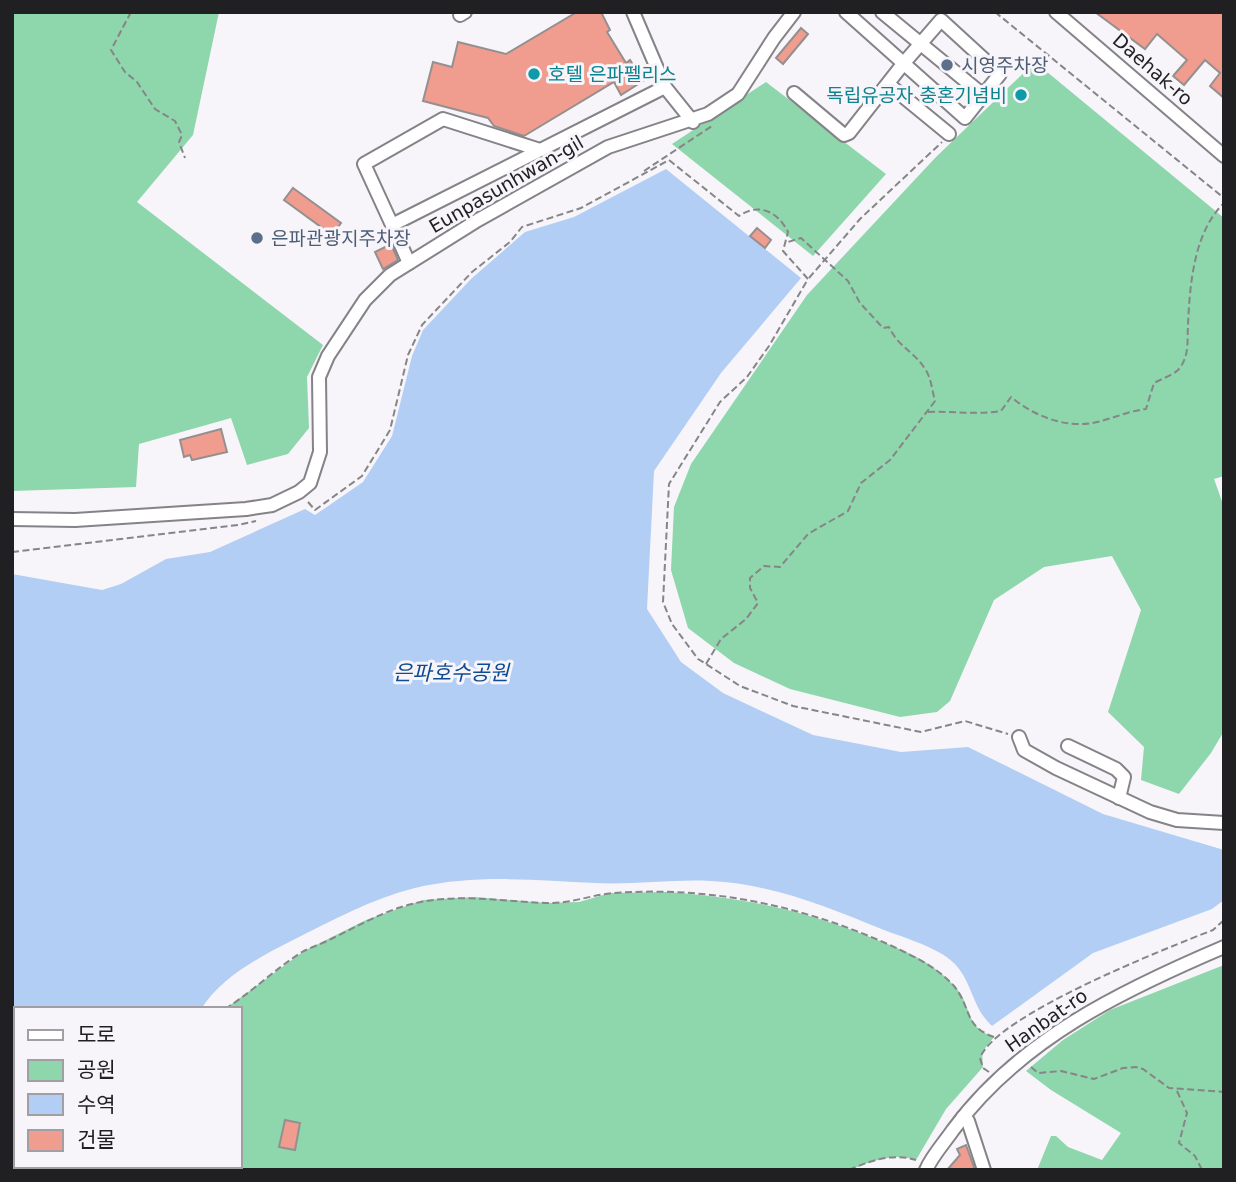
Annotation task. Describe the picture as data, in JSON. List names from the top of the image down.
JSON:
{
  "streets": {
    "street": ["Daehak-ro", "Eunpasunhwan-gil", "Hanbat-ro"]
  },
  "water": ["은파호수공원"],
  "places": [
    "시영주차장",
    "호텔 은파펠리스",
    "독립유공자 충혼기념비",
    "은파관광지주차장"
  ],
  "legend": [
    "도로",
    "공원",
    "수역",
    "건물"
  ]
}
